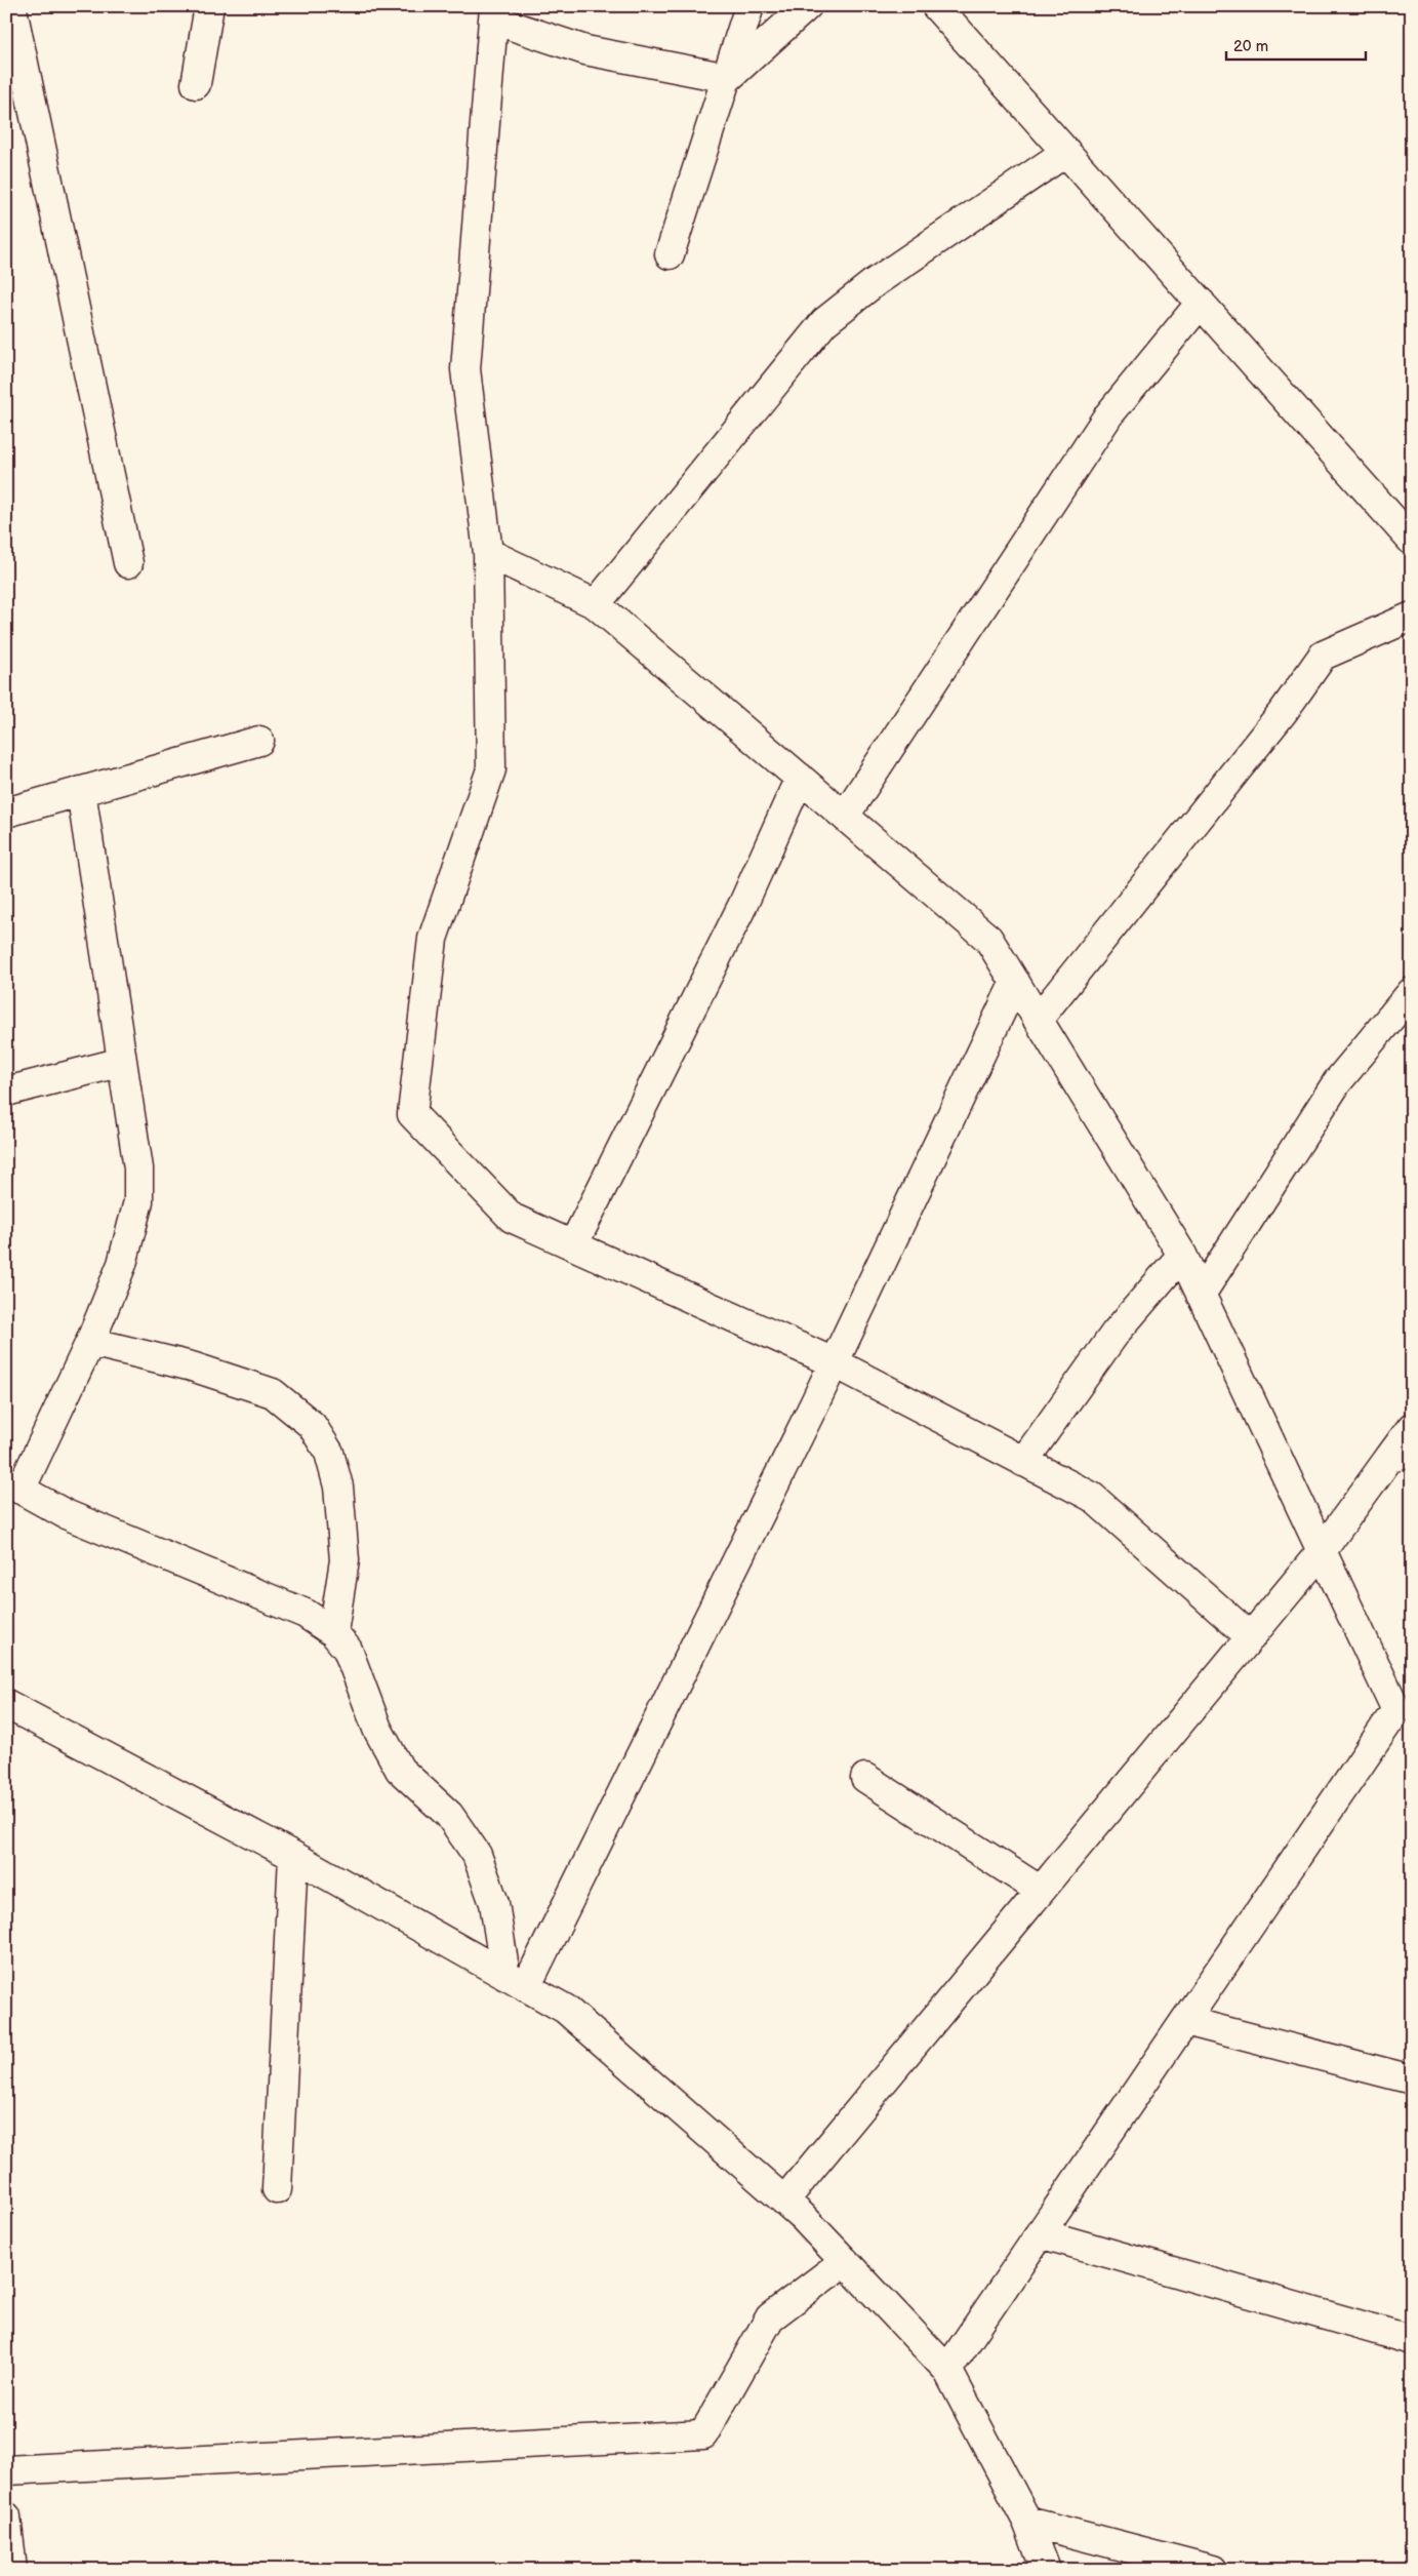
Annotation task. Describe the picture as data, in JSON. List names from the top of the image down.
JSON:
{
  "scale_bar": "20 m"
}
